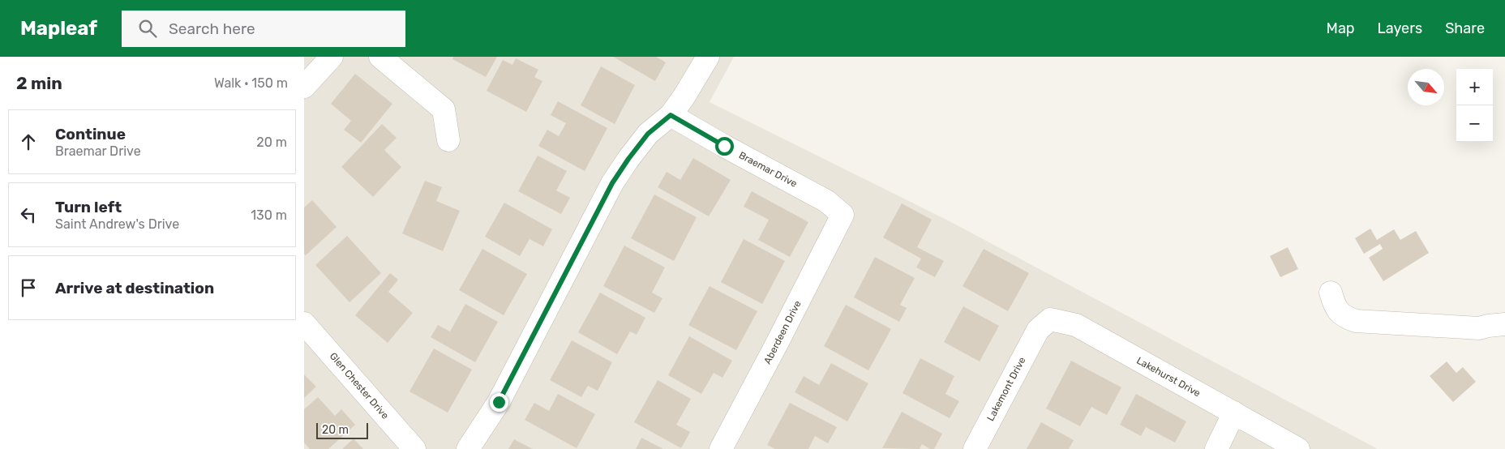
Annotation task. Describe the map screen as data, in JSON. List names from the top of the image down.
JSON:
{
  "streets": {
    "street": [
      "Braemar Drive",
      "Aberdeen Drive",
      "Lakehurst Drive",
      "Glen Chester Drive",
      "Lakemont Drive"
    ]
  },
  "crossings": [
    ["Braemar Drive", "Aberdeen Drive"],
    ["Lakehurst Drive", "Lakemont Drive"]
  ],
  "scale_bar": "20 m",
  "north": "bottom right",
  "page": {
    "header": "Mapleaf",
    "search": "Search here",
    "nav": ["Map", "Layers", "Share"],
    "heading": ["2 min", "Walk · 150 m"],
    "map_buttons": ["+", "−"],
    "list": [
      ["Continue", "Braemar Drive", "20 m"],
      ["Turn left", "Saint Andrew's Drive", "130 m"],
      "Arrive at destination"
    ],
    "scale": "20 m"
  }
}
